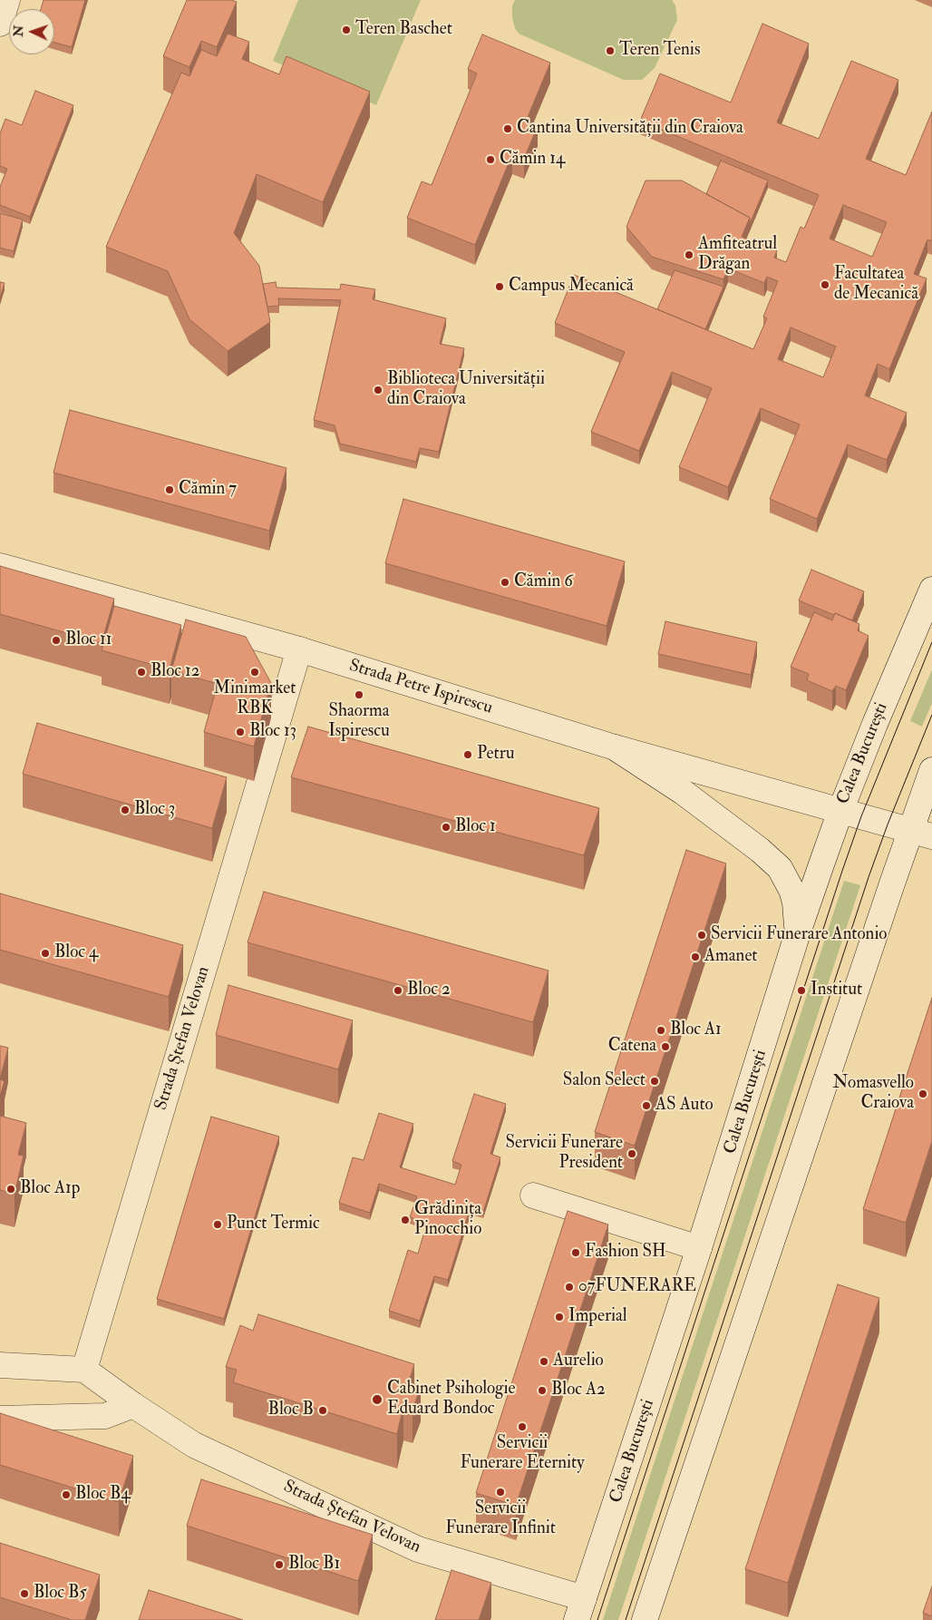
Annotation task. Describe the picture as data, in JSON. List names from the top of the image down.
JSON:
{
  "streets": {
    "street": ["Strada Petre Ispirescu", "Calea București", "Strada Ștefan Velovan"]
  },
  "crossings": [
    ["Strada Petre Ispirescu", "Calea București"],
    ["Strada Petre Ispirescu", "Strada Ștefan Velovan"],
    ["Calea București", "Strada Ștefan Velovan"]
  ],
  "places": [
    "Teren Baschet",
    "Teren Tenis",
    "Cantina Universității din Craiova",
    "Cămin 14",
    "Amfiteatrul Drăgan",
    "Facultatea de Mecanică",
    "Campus Mecanică",
    "Biblioteca Universității din Craiova",
    "Cămin 7",
    "Cămin 6",
    "Bloc 11",
    "Bloc 12",
    "Minimarket RBK",
    "Shaorma Ispirescu",
    "Bloc 13",
    "Petru",
    "Bloc 3",
    "Bloc 1",
    "Servicii Funerare Antonio",
    "Bloc 4",
    "Amanet",
    "Bloc 2",
    "Institut",
    "Bloc A1",
    "Catena",
    "Salon Select",
    "Nomasvello Craiova",
    "AS Auto",
    "Servicii Funerare President",
    "Bloc A1p",
    "Grădinița Pinocchio",
    "Punct Termic",
    "Fashion SH",
    "07FUNERARE",
    "Imperial",
    "Aurelio",
    "Bloc A2",
    "Cabinet Psihologie Eduard Bondoc",
    "Bloc B",
    "Servicii Funerare Eternity",
    "Servicii Funerare Infinit",
    "Bloc B4",
    "Bloc B1",
    "Bloc B5"
  ],
  "north": "left"
}
